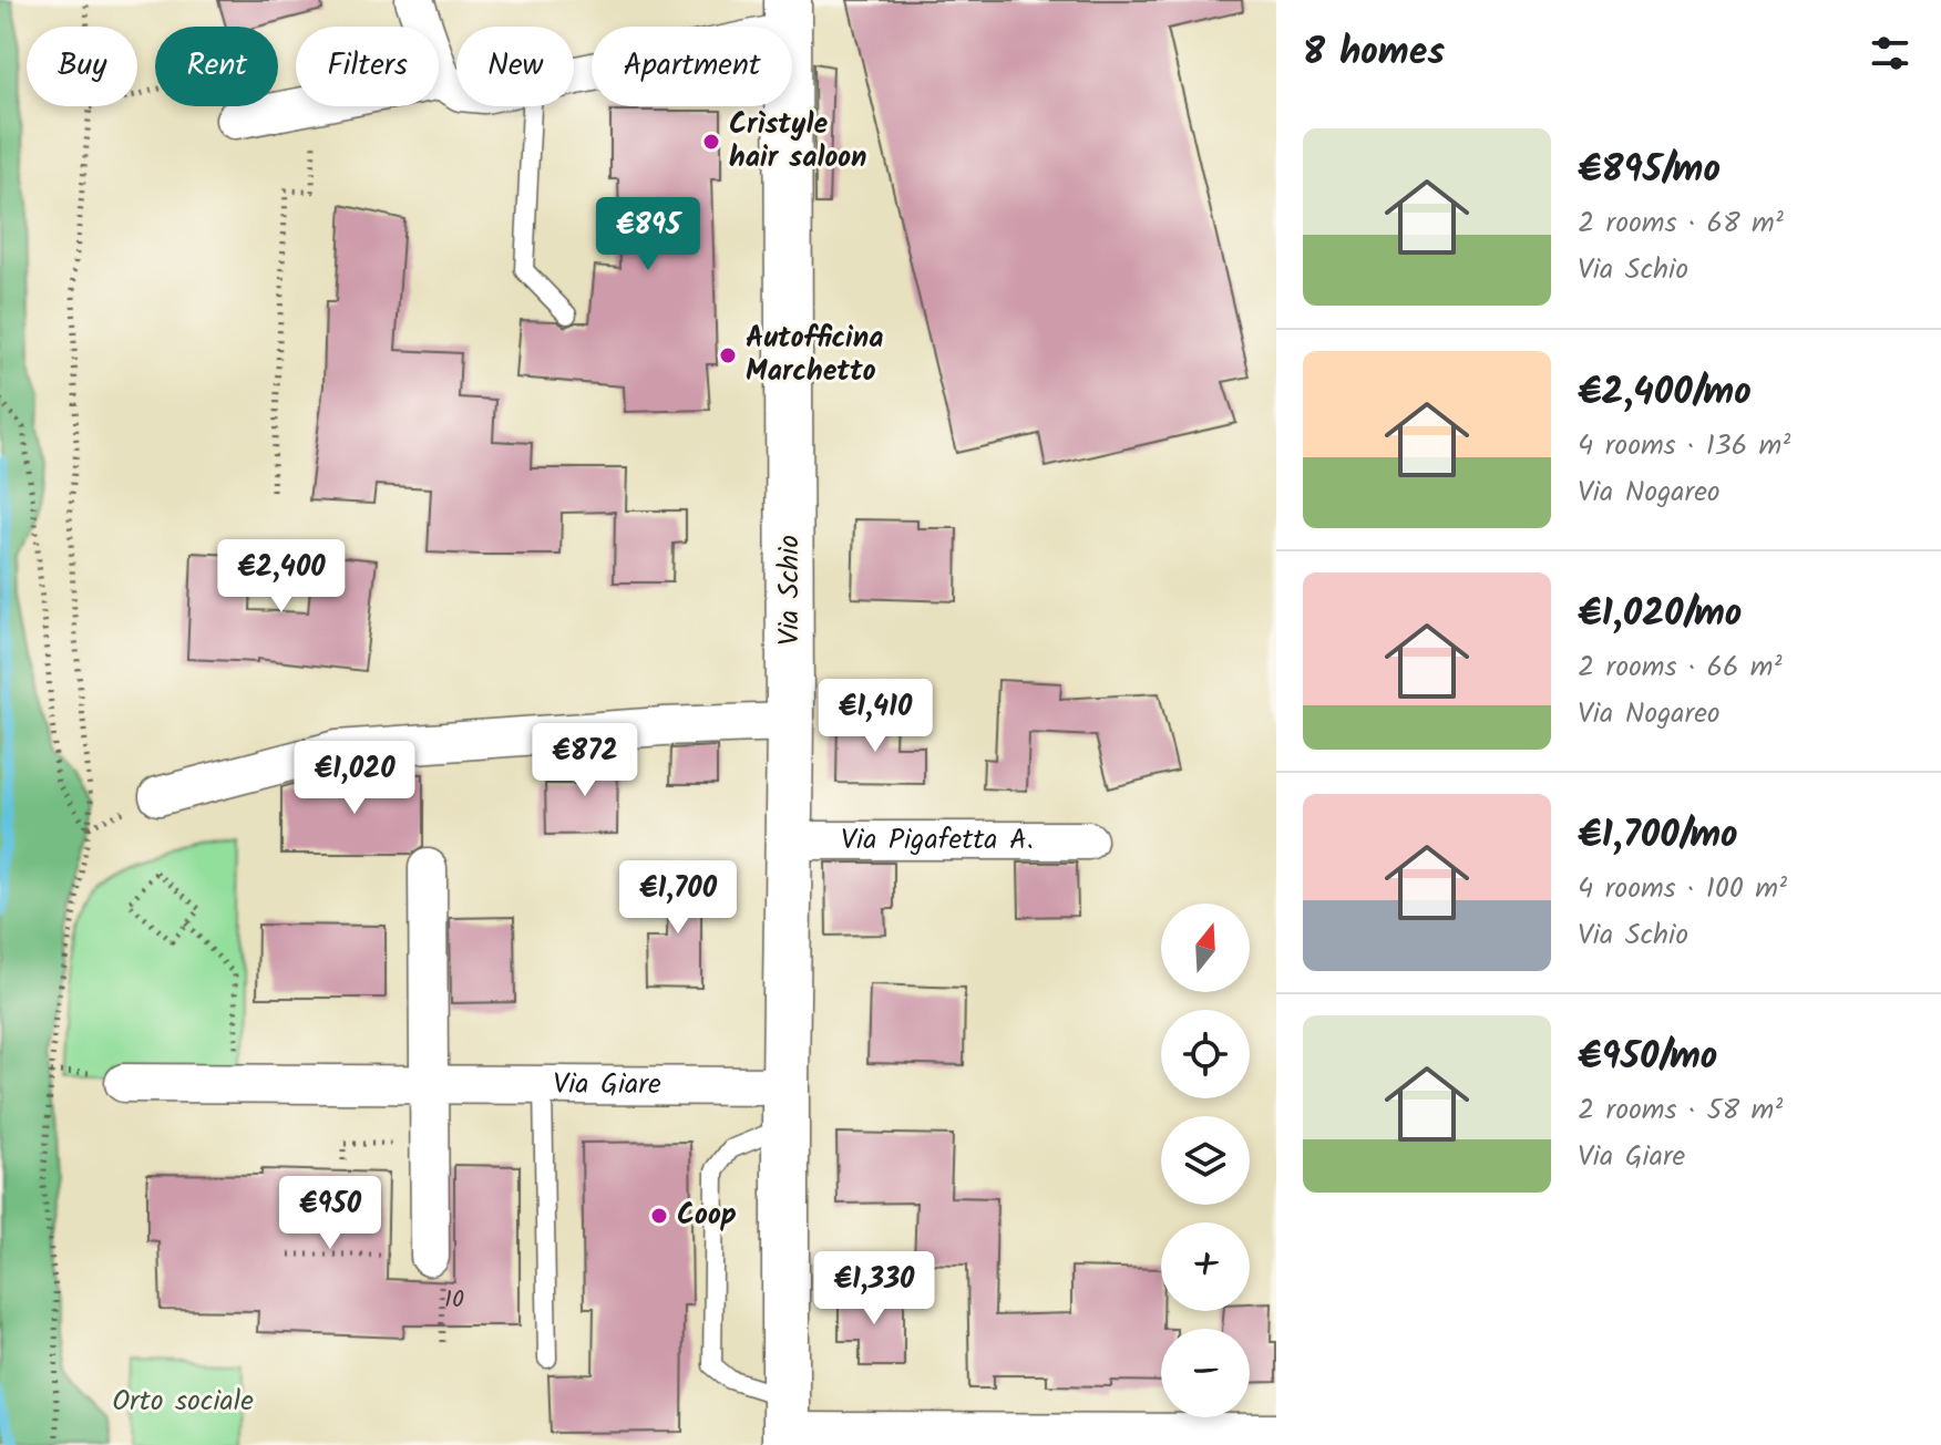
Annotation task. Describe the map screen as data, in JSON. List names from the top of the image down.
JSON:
{
  "streets": {
    "street": ["Via Schio", "Via Pigafetta A.", "Via Giare"]
  },
  "crossings": [
    ["Via Schio", "Via Pigafetta A."],
    ["Via Schio", "Via Giare"]
  ],
  "parks": ["Orto sociale"],
  "places": ["Crìstyle hair saloon", "Autofficina Marchetto", "Coop"],
  "house_numbers": ["10"],
  "north": "top",
  "page": {
    "heading": "8 homes",
    "chip": [
      "Buy",
      "Rent",
      "Filters",
      "New",
      "Apartment"
    ],
    "list": [
      {
        "name": "€895/mo",
        "note": "2 rooms · 68 m² · Via Schio"
      },
      {
        "name": "€2,400/mo",
        "note": "4 rooms · 136 m² · Via Nogareo"
      },
      {
        "name": "€1,020/mo",
        "note": "2 rooms · 66 m² · Via Nogareo"
      },
      {
        "name": "€1,700/mo",
        "note": "4 rooms · 100 m² · Via Schio"
      },
      {
        "name": "€950/mo",
        "note": "2 rooms · 58 m² · Via Giare"
      }
    ],
    "price": [
      "€895",
      "€2,400",
      "€1,410",
      "€872",
      "€1,020",
      "€1,700",
      "€950",
      "€1,330"
    ],
    "map_buttons": ["+", "−"]
  }
}
